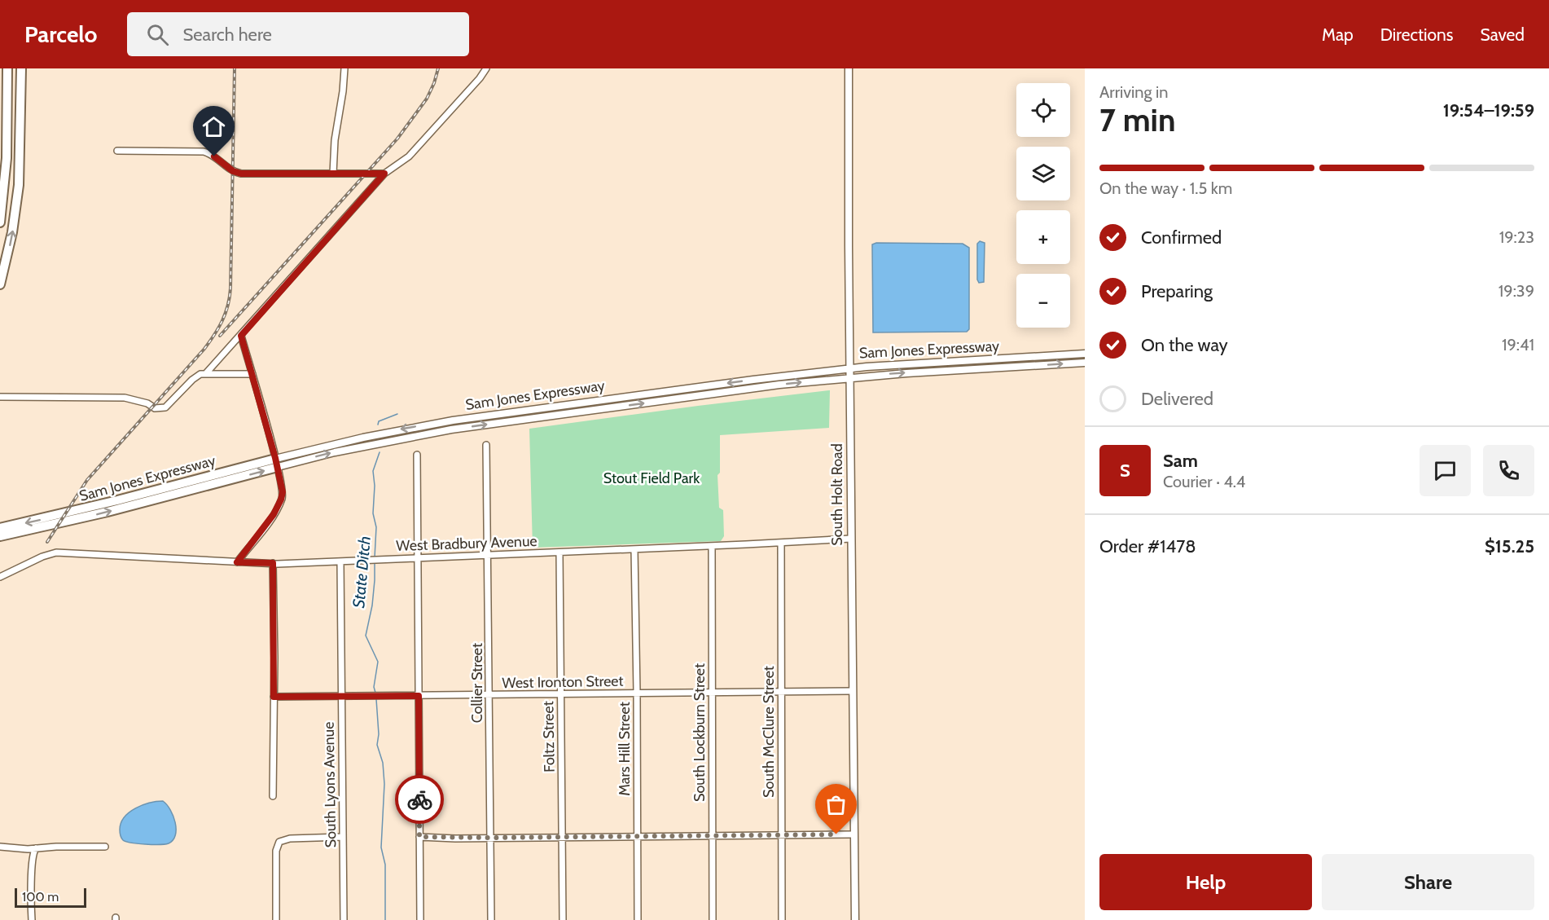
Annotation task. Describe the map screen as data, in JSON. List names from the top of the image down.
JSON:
{
  "streets": {
    "highway": ["Sam Jones Expressway"],
    "main road": ["South Holt Road"],
    "street": [
      "West Bradbury Avenue",
      "West Ironton Street",
      "Collier Street",
      "South McClure Street",
      "South Lockburn Street",
      "Foltz Street",
      "Mars Hill Street",
      "South Lyons Avenue"
    ]
  },
  "crossings": [
    ["Sam Jones Expressway", "South Holt Road"],
    ["South Holt Road", "West Bradbury Avenue"],
    ["South Holt Road", "West Ironton Street"],
    ["West Bradbury Avenue", "Collier Street"],
    ["West Bradbury Avenue", "South McClure Street"],
    ["West Bradbury Avenue", "South Lockburn Street"],
    ["West Bradbury Avenue", "Foltz Street"],
    ["West Bradbury Avenue", "Mars Hill Street"],
    ["West Bradbury Avenue", "South Lyons Avenue"],
    ["West Ironton Street", "Collier Street"],
    ["West Ironton Street", "South McClure Street"],
    ["West Ironton Street", "South Lockburn Street"],
    ["West Ironton Street", "Foltz Street"],
    ["West Ironton Street", "Mars Hill Street"],
    ["West Ironton Street", "South Lyons Avenue"]
  ],
  "water": ["State Ditch"],
  "parks": ["Stout Field Park"],
  "scale_bar": "100 m",
  "page": {
    "header": "Parcelo",
    "search": "Search here",
    "nav": ["Map", "Directions", "Saved"],
    "heading": ["7 min", "Arriving in", "19:54–19:59"],
    "panel": [
      "Sam",
      "Courier · 4.4",
      "Order #1478",
      "$15.25"
    ],
    "map_buttons": ["+", "−"],
    "bar": "On the way · 1.5 km",
    "list": [
      ["Confirmed", "19:23"],
      ["Preparing", "19:39"],
      ["On the way", "19:41"],
      "Delivered"
    ],
    "round": "S",
    "buttons": ["Help", "Share"],
    "scale": "100 m"
  }
}
